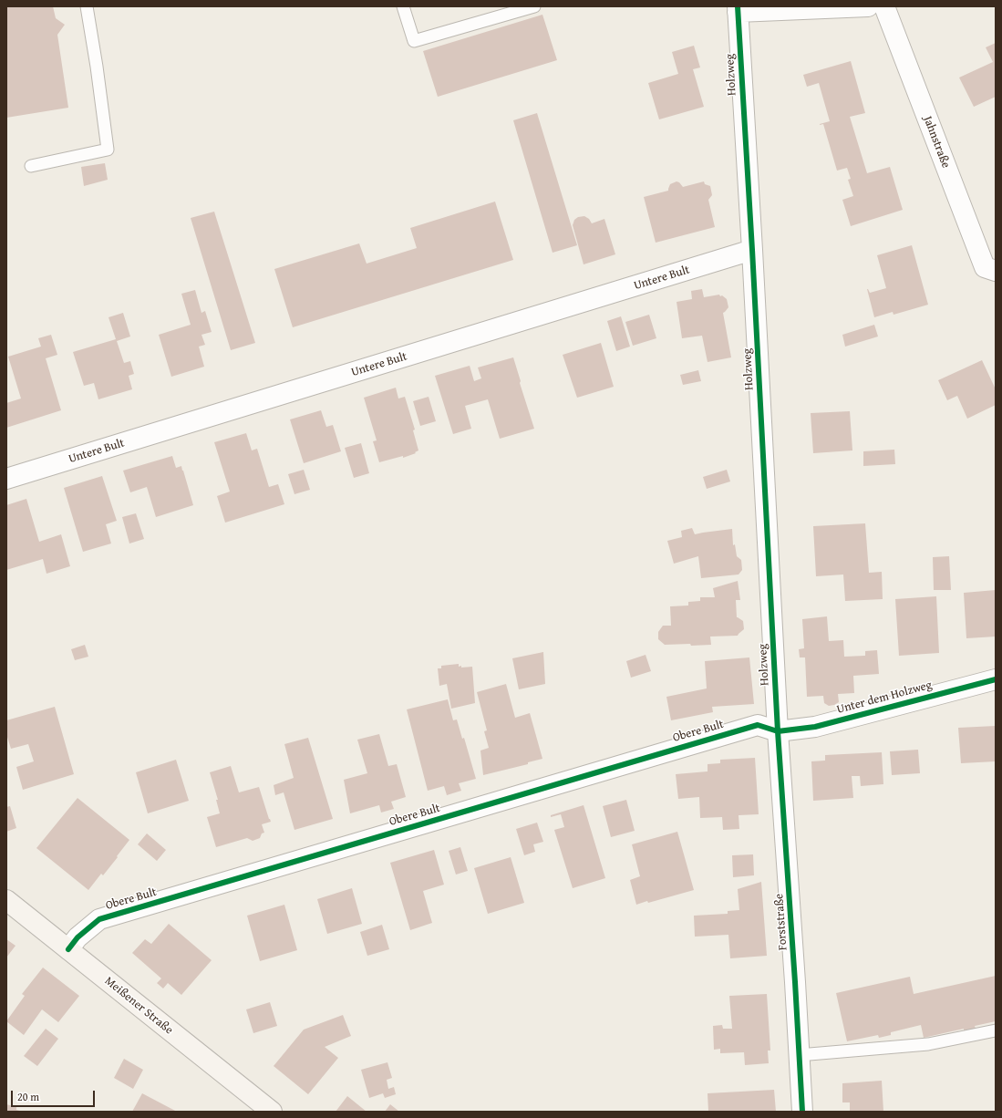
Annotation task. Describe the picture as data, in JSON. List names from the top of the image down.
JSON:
{
  "streets": {
    "street": [
      "Holzweg",
      "Jahnstraße",
      "Untere Bult",
      "Unter dem Holzweg",
      "Obere Bult",
      "Forststraße",
      "Meißener Straße"
    ]
  },
  "crossings": [
    ["Holzweg", "Untere Bult"],
    ["Holzweg", "Unter dem Holzweg"],
    ["Holzweg", "Obere Bult"],
    ["Holzweg", "Forststraße"],
    ["Unter dem Holzweg", "Obere Bult"],
    ["Unter dem Holzweg", "Forststraße"],
    ["Obere Bult", "Forststraße"],
    ["Obere Bult", "Meißener Straße"]
  ],
  "scale_bar": "20 m"
}
